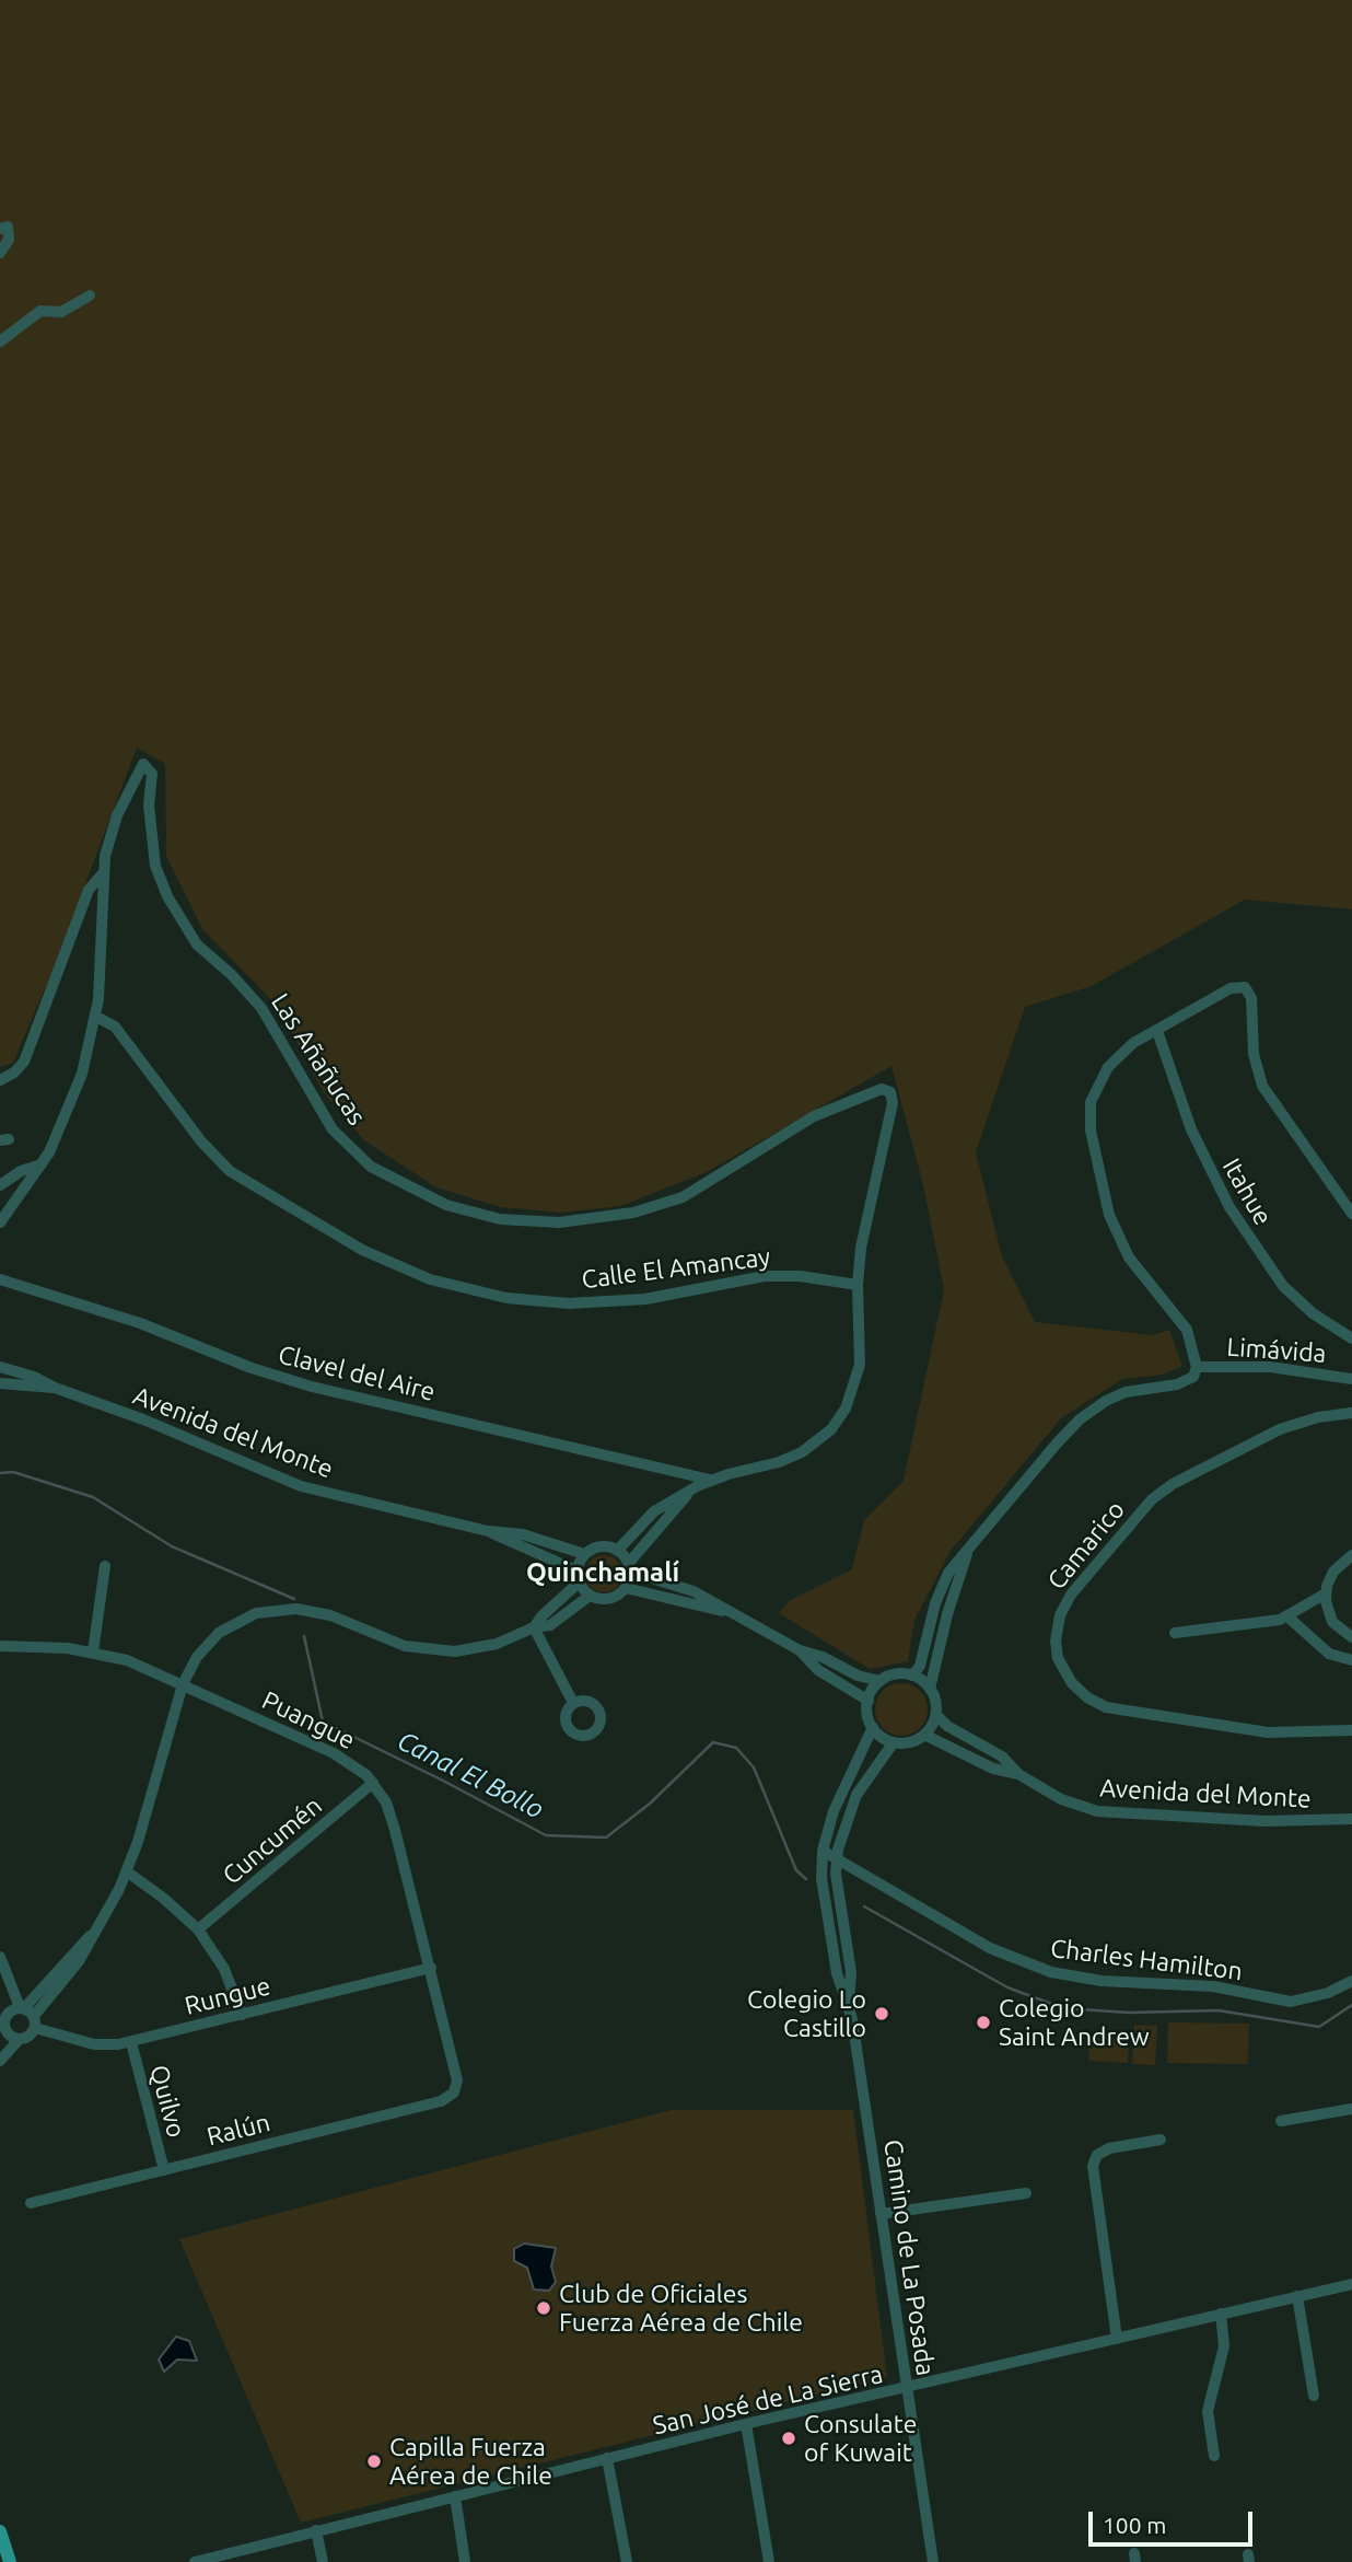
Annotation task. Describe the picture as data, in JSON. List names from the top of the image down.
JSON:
{
  "streets": {
    "street": [
      "Las Añañucas",
      "Itahue",
      "Calle El Amancay",
      "Limávida",
      "Clavel del Aire",
      "Avenida del Monte",
      "Camarico",
      "Puangue",
      "Cuncumén",
      "Charles Hamilton",
      "Rungue",
      "Quilvo",
      "Ralún",
      "Camino de La Posada",
      "San José de La Sierra"
    ]
  },
  "crossings": [
    ["Las Añañucas", "Calle El Amancay"],
    ["Avenida del Monte", "Camino de La Posada"],
    ["Puangue", "Cuncumén"],
    ["Puangue", "Rungue"],
    ["Puangue", "Ralún"],
    ["Charles Hamilton", "Camino de La Posada"],
    ["Rungue", "Quilvo"],
    ["Quilvo", "Ralún"],
    ["Camino de La Posada", "San José de La Sierra"]
  ],
  "districts": ["Quinchamalí"],
  "water": ["Canal El Bollo"],
  "places": [
    "Colegio Lo Castillo",
    "Colegio Saint Andrew",
    "Club de Oficiales Fuerza Aérea de Chile",
    "Consulate of Kuwait",
    "Capilla Fuerza Aérea de Chile"
  ],
  "scale_bar": "100 m"
}
